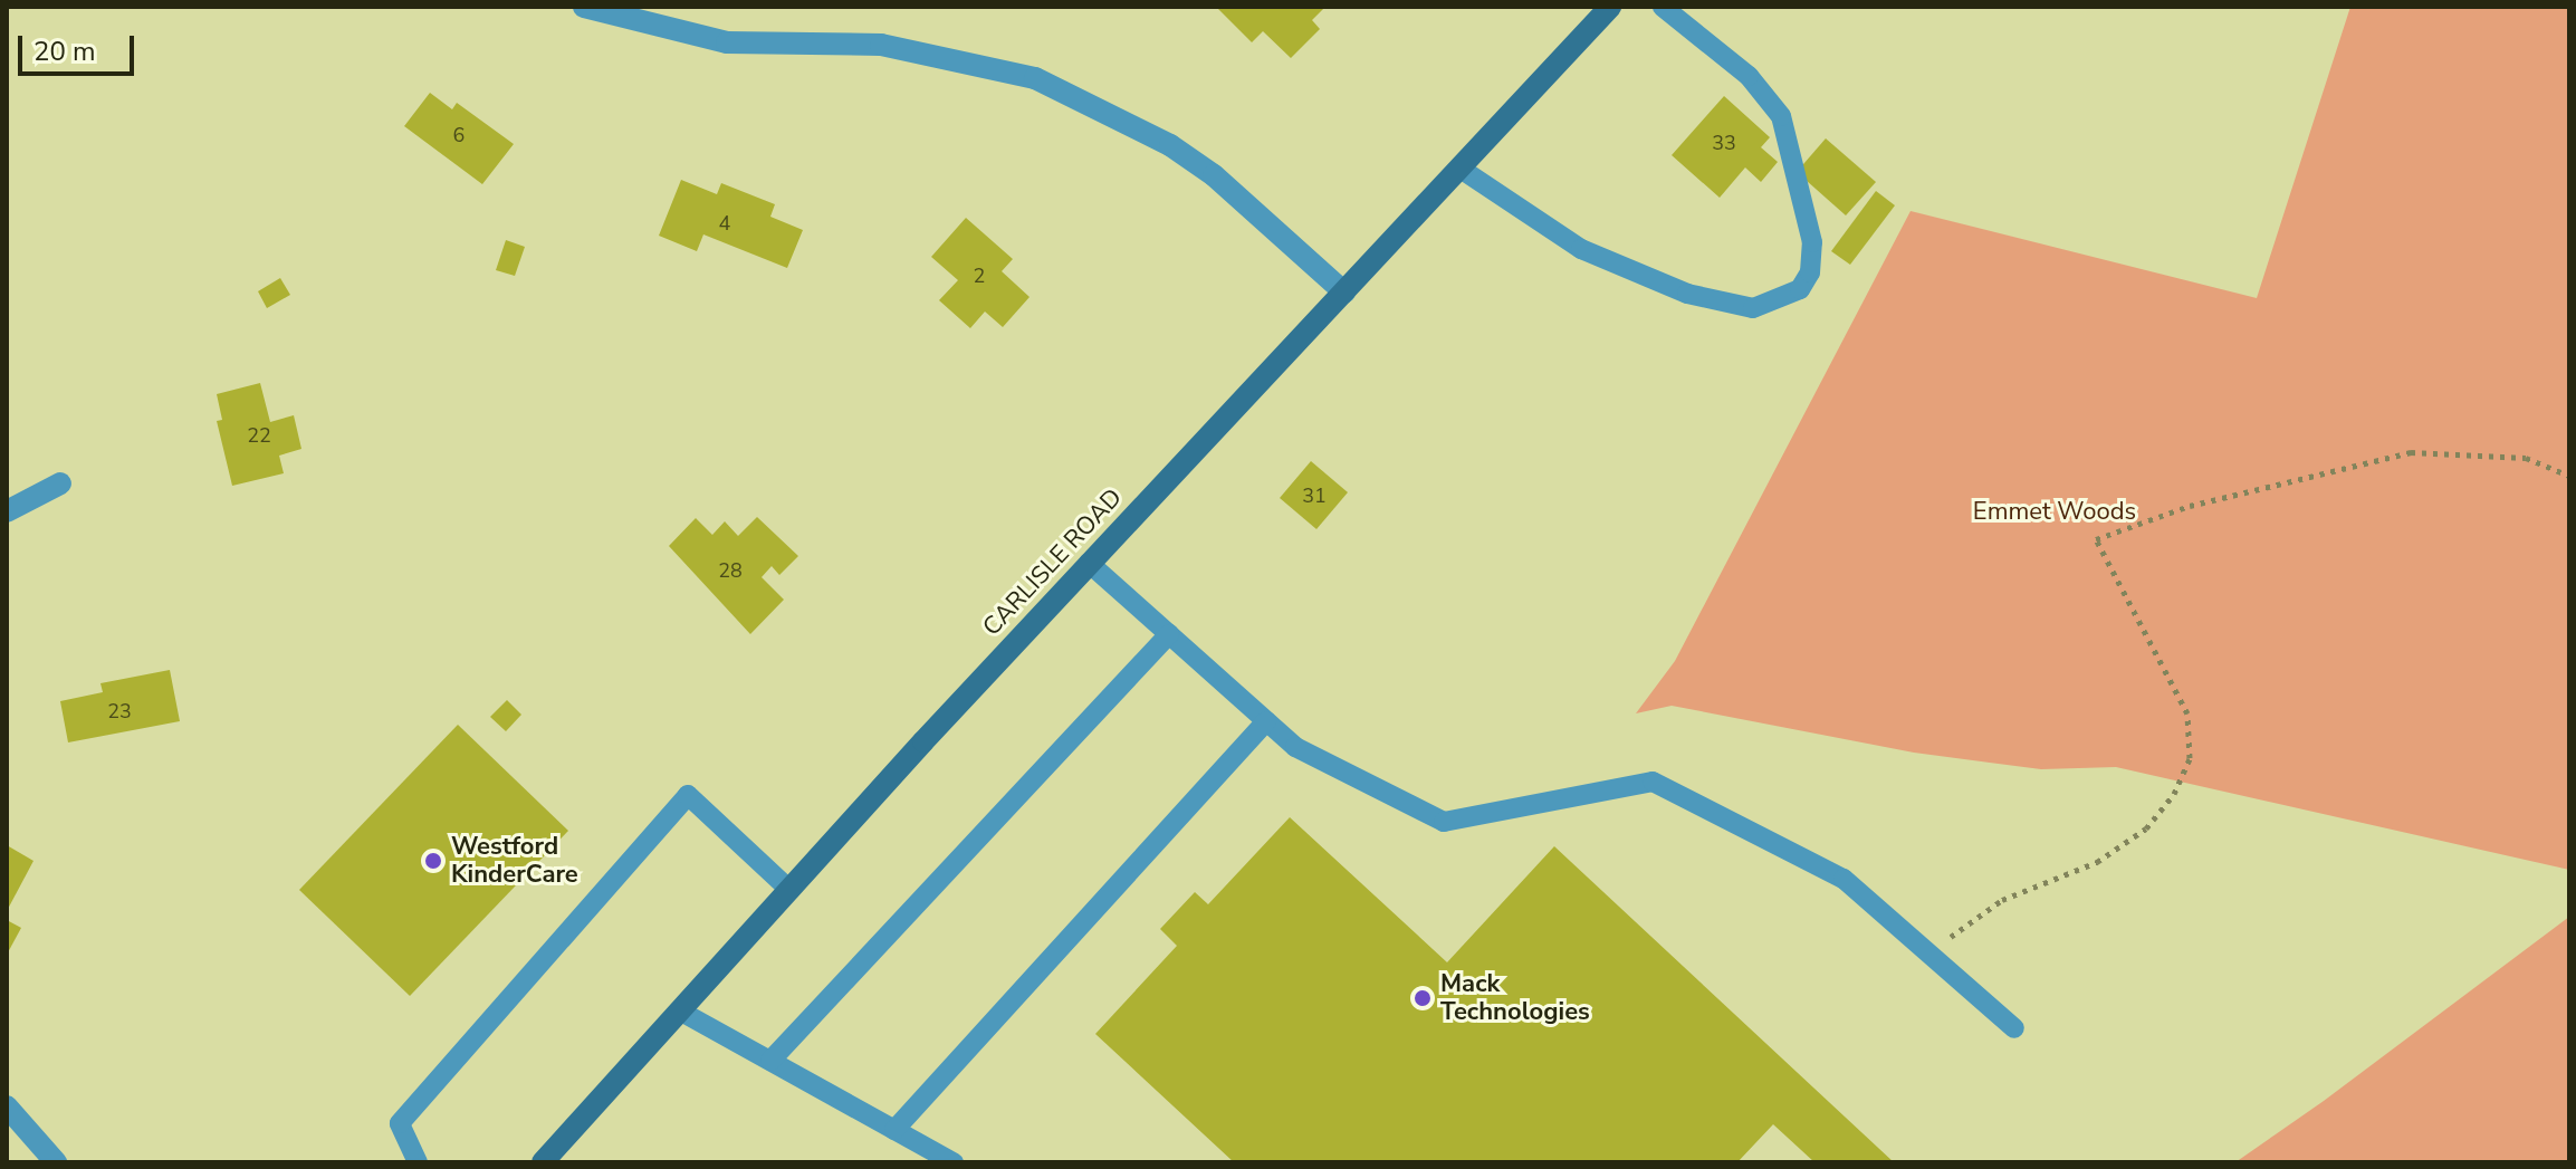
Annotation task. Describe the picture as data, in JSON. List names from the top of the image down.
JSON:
{
  "streets": {
    "main road": ["CARLISLE ROAD"]
  },
  "parks": ["Emmet Woods"],
  "places": ["Westford KinderCare", "Mack Technologies"],
  "house_numbers": [
    "6",
    "33",
    "4",
    "2",
    "22",
    "31",
    "28",
    "23"
  ],
  "scale_bar": "20 m"
}
